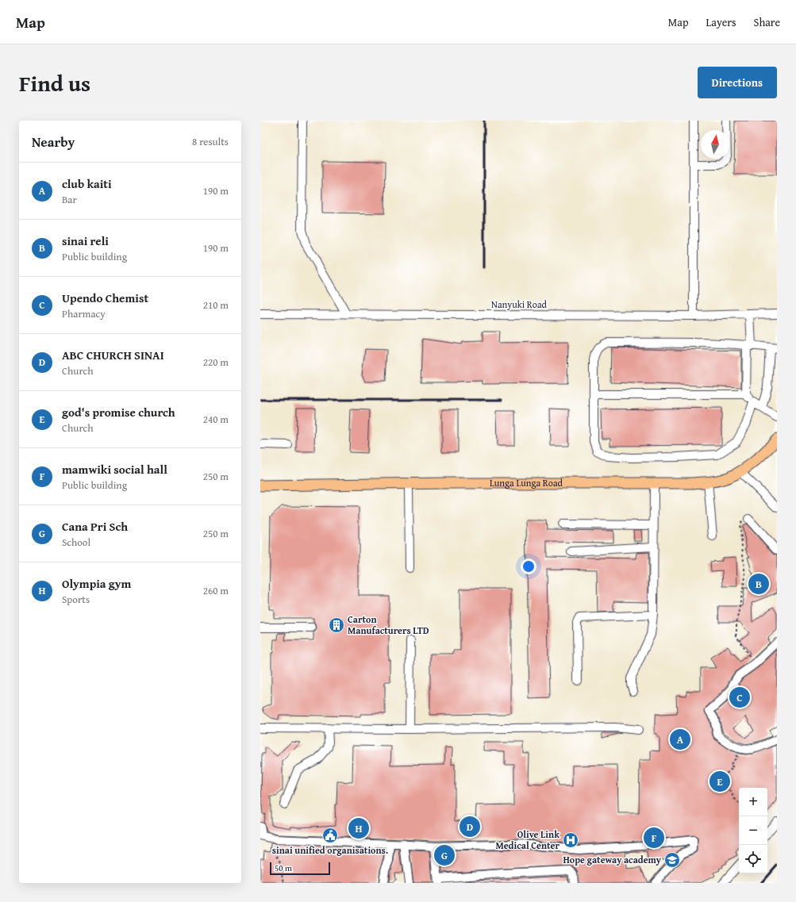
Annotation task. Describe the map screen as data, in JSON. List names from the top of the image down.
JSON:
{
  "streets": {
    "main road": ["Lunga Lunga Road"],
    "street": ["Nanyuki Road"]
  },
  "places": {
    "building": ["Carton Manufacturers LTD"],
    "public building": ["sinai unified organisations."],
    "hospital": ["Olive Link Medical Center"],
    "school or university": ["Hope gateway academy"]
  },
  "scale_bar": "50 m",
  "north": "top",
  "page": {
    "header": "Map",
    "nav": ["Map", "Layers", "Share"],
    "title": "Find us",
    "buttons": "Directions",
    "heading": ["Nearby", "8 results"],
    "list": [
      {
        "mark": "A",
        "name": "club kaiti",
        "note": "Bar",
        "value": "190 m"
      },
      {
        "mark": "B",
        "name": "sinai reli",
        "note": "Public building",
        "value": "190 m"
      },
      {
        "mark": "C",
        "name": "Upendo Chemist",
        "note": "Pharmacy",
        "value": "210 m"
      },
      {
        "mark": "D",
        "name": "ABC CHURCH SINAI",
        "note": "Church",
        "value": "220 m"
      },
      {
        "mark": "E",
        "name": "god's promise church",
        "note": "Church",
        "value": "240 m"
      },
      {
        "mark": "F",
        "name": "mamwiki social hall",
        "note": "Public building",
        "value": "250 m"
      },
      {
        "mark": "G",
        "name": "Cana Pri Sch",
        "note": "School",
        "value": "250 m"
      },
      {
        "mark": "H",
        "name": "Olympia gym",
        "note": "Sports",
        "value": "260 m"
      }
    ],
    "pins": [
      "B",
      "C",
      "A",
      "E",
      "D",
      "H",
      "F",
      "G"
    ],
    "map_buttons": ["+", "−"],
    "scale": "50 m"
  }
}
